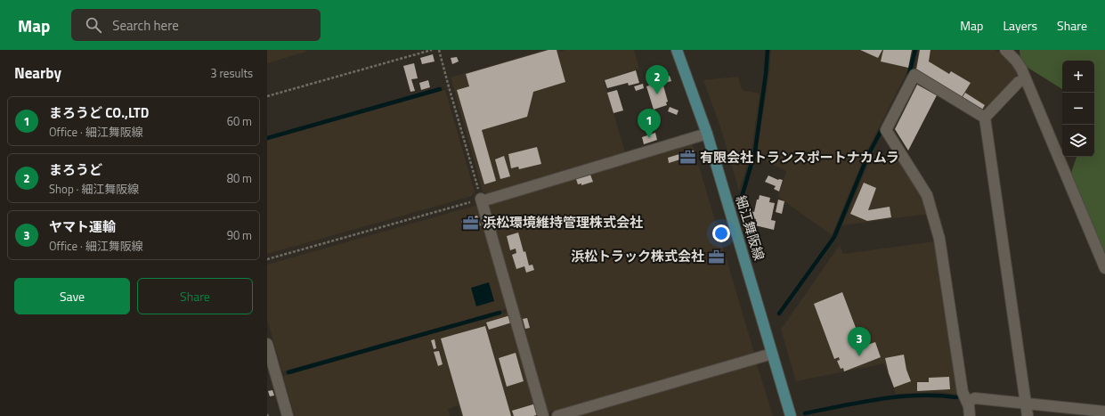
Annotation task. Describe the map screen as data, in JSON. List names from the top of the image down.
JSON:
{
  "streets": {
    "main road": ["細江舞阪線"]
  },
  "places": {
    "office": ["有限会社トランスポートナカムラ", "浜松環境維持管理株式会社", "浜松トラック株式会社"]
  },
  "page": {
    "header": "Map",
    "search": "Search here",
    "nav": ["Map", "Layers", "Share"],
    "heading": ["Nearby", "3 results"],
    "map_buttons": ["+", "−"],
    "pins": ["2", "1", "3"],
    "list": [
      {
        "mark": "1",
        "name": "まろうど CO.,LTD",
        "note": "Office · 細江舞阪線",
        "value": "60 m"
      },
      {
        "mark": "2",
        "name": "まろうど",
        "note": "Shop · 細江舞阪線",
        "value": "80 m"
      },
      {
        "mark": "3",
        "name": "ヤマト運輸",
        "note": "Office · 細江舞阪線",
        "value": "90 m"
      }
    ],
    "buttons": ["Save", "Share"]
  }
}
